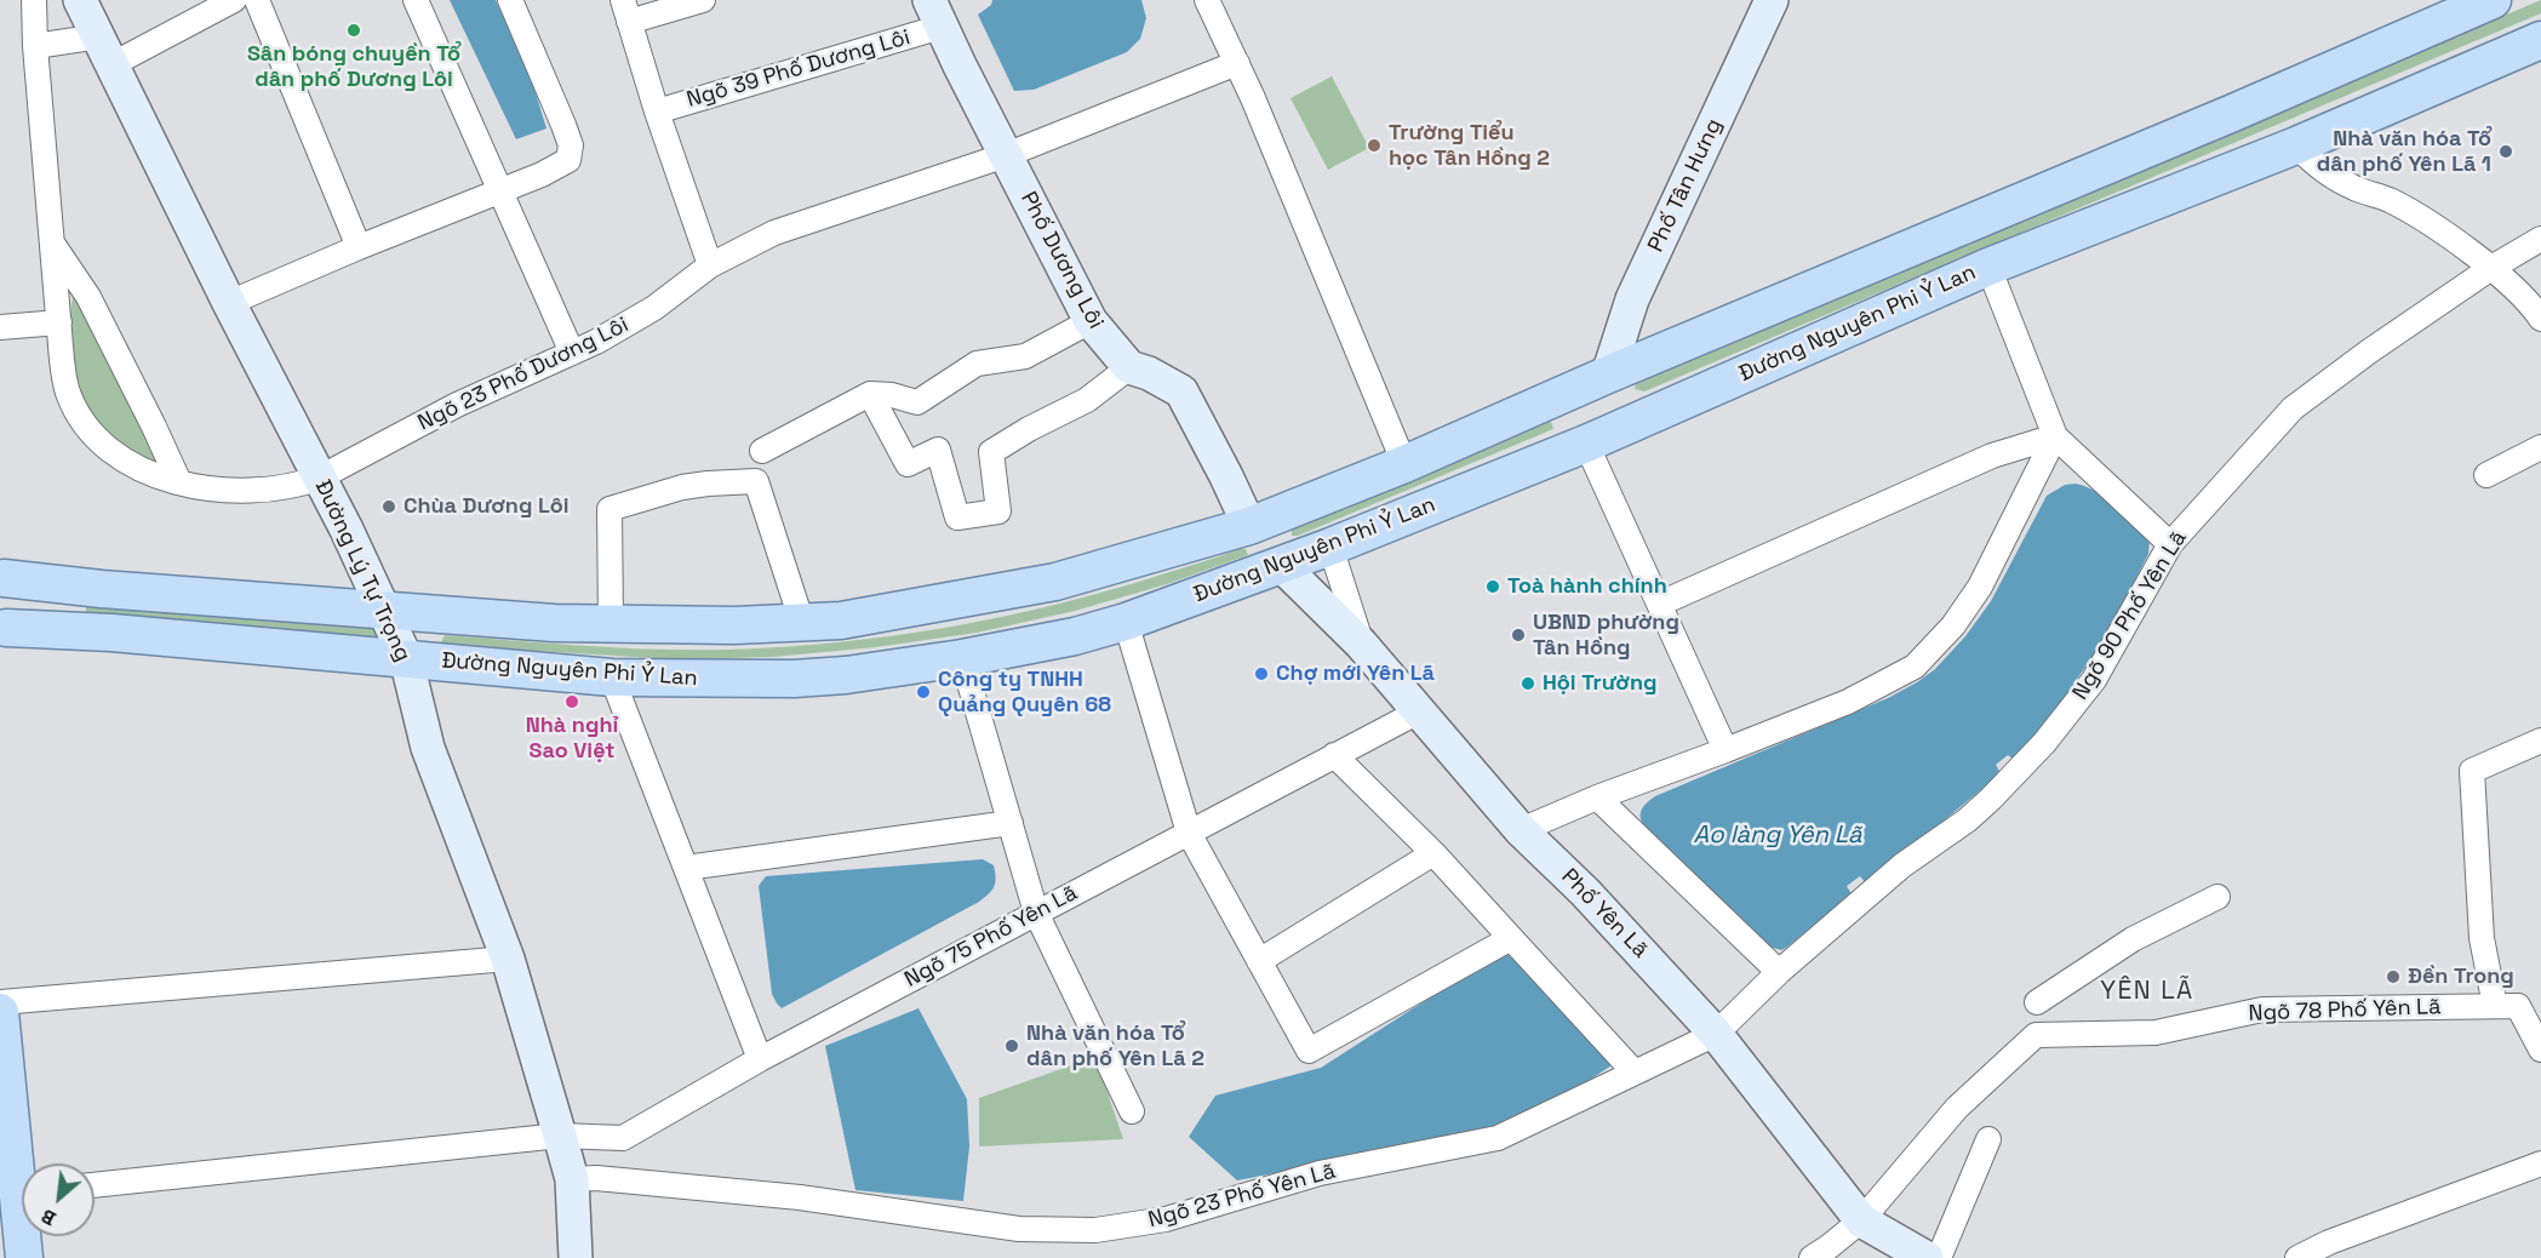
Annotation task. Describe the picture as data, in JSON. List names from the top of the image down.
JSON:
{
  "streets": {
    "main road": ["Đường Nguyên Phi Ỷ Lan"],
    "street": [
      "Ngõ 39 Phố Dương Lôi",
      "Phố Tân Hưng",
      "Phố Dương Lôi",
      "Ngõ 23 Phố Dương Lôi",
      "Đường Lý Tự Trọng",
      "Ngõ 90 Phố Yên Lã",
      "Phố Yên Lã",
      "Ngõ 75 Phố Yên Lã",
      "Ngõ 78 Phố Yên Lã",
      "Ngõ 23 Phố Yên Lã"
    ]
  },
  "crossings": [
    ["Ngõ 39 Phố Dương Lôi", "Phố Dương Lôi"],
    ["Phố Dương Lôi", "Ngõ 23 Phố Dương Lôi"],
    ["Đường Nguyên Phi Ỷ Lan", "Đường Lý Tự Trọng"],
    ["Đường Nguyên Phi Ỷ Lan", "Phố Yên Lã"],
    ["Ngõ 23 Phố Dương Lôi", "Đường Lý Tự Trọng"],
    ["Đường Lý Tự Trọng", "Ngõ 75 Phố Yên Lã"],
    ["Đường Lý Tự Trọng", "Ngõ 23 Phố Yên Lã"],
    ["Ngõ 90 Phố Yên Lã", "Phố Yên Lã"],
    ["Ngõ 90 Phố Yên Lã", "Ngõ 23 Phố Yên Lã"],
    ["Phố Yên Lã", "Ngõ 75 Phố Yên Lã"],
    ["Phố Yên Lã", "Ngõ 78 Phố Yên Lã"],
    ["Phố Yên Lã", "Ngõ 23 Phố Yên Lã"]
  ],
  "districts": ["YÊN LÃ"],
  "water": ["Ao làng Yên Lã"],
  "places": [
    "Sân bóng chuyền Tổ dân phố Dương Lôi",
    "Trường Tiểu học Tân Hồng 2",
    "Nhà văn hóa Tổ dân phố Yên Lã 1",
    "Chùa Dương Lôi",
    "Toà hành chính",
    "UBND phường Tân Hồng",
    "Chợ mới Yên Lã",
    "Hội Trường",
    "Công ty TNHH Quảng Quyên 68",
    "Nhà nghỉ Sao Việt",
    "Đền Trong",
    "Nhà văn hóa Tổ dân phố Yên Lã 2"
  ],
  "north": "bottom left"
}
